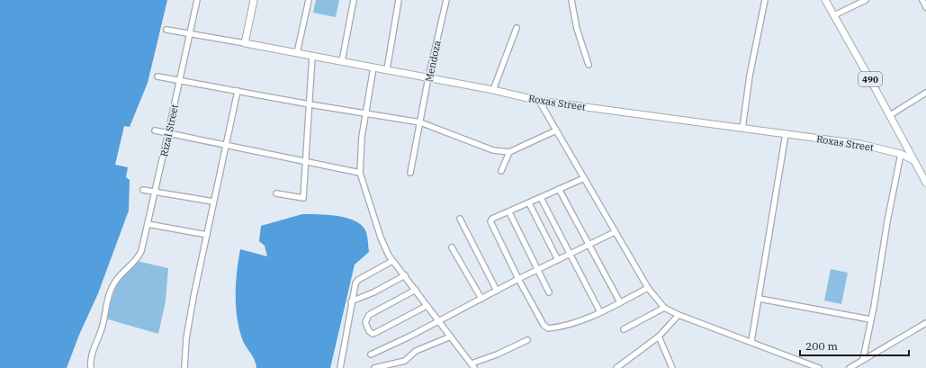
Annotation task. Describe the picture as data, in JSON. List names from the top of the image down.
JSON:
{
  "streets": {
    "main road": ["490", "Roxas Street"],
    "street": ["Mendoza", "Rizal Street"]
  },
  "crossings": [
    ["Mendoza", "Roxas Street"],
    ["490", "Roxas Street"]
  ],
  "scale_bar": "200 m"
}
